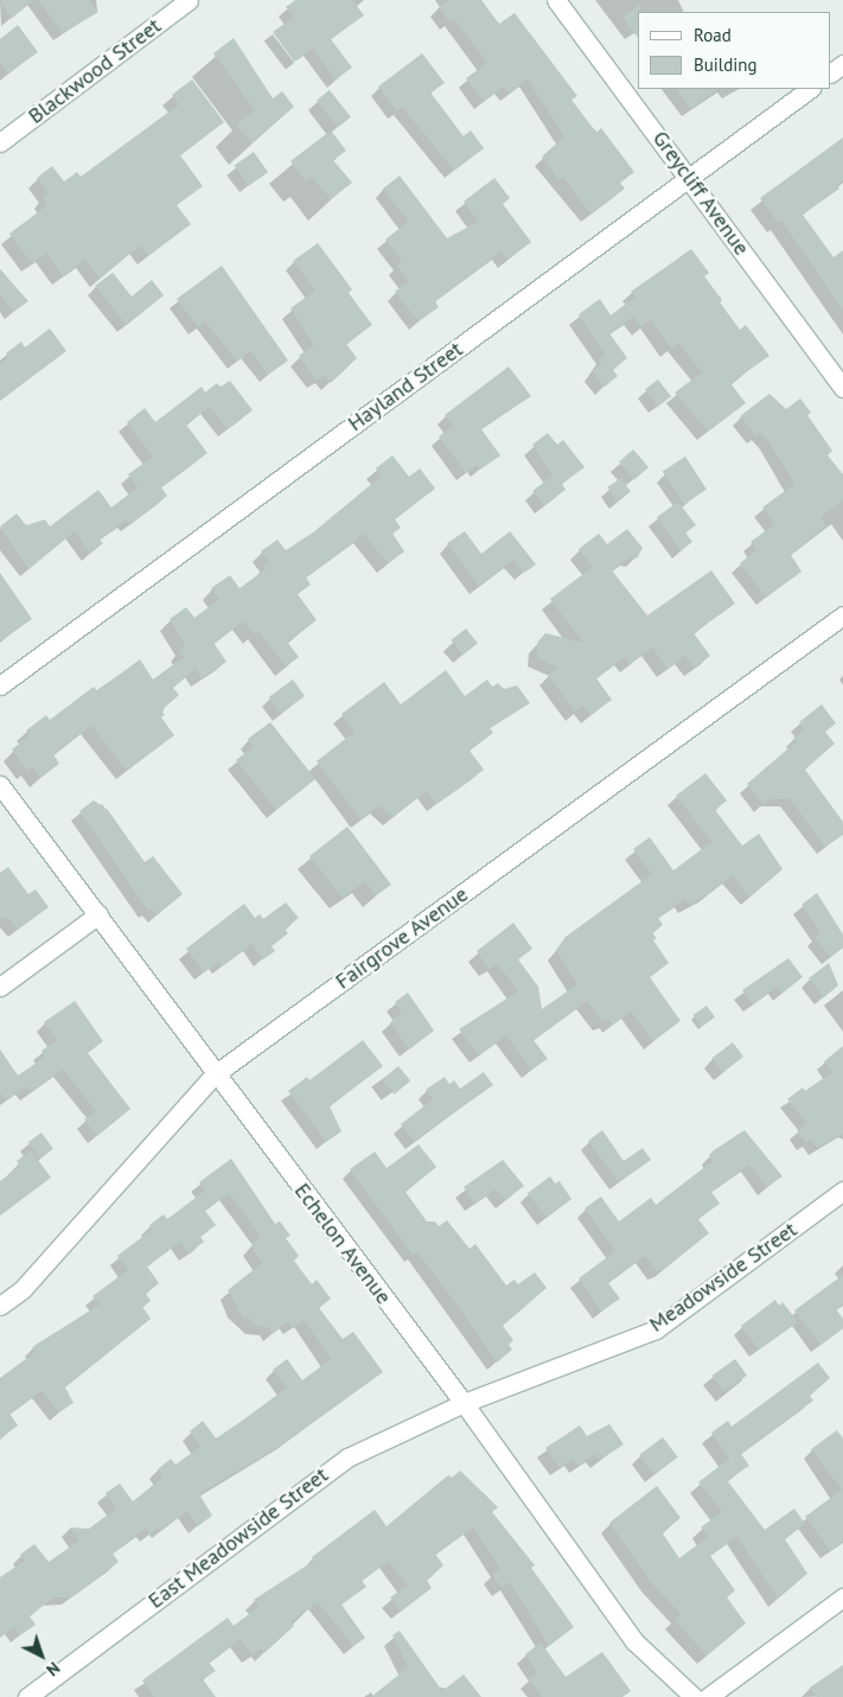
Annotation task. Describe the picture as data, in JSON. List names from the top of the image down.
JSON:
{
  "streets": {
    "street": [
      "Blackwood Street",
      "Greycliff Avenue",
      "Hayland Street",
      "Fairgrove Avenue",
      "Echelon Avenue",
      "Meadowside Street",
      "East Meadowside Street"
    ]
  },
  "crossings": [
    ["Greycliff Avenue", "Hayland Street"],
    ["Fairgrove Avenue", "Echelon Avenue"],
    ["Echelon Avenue", "Meadowside Street"],
    ["Echelon Avenue", "East Meadowside Street"],
    ["Meadowside Street", "East Meadowside Street"]
  ],
  "legend": ["Road", "Building"],
  "north": "bottom right"
}
